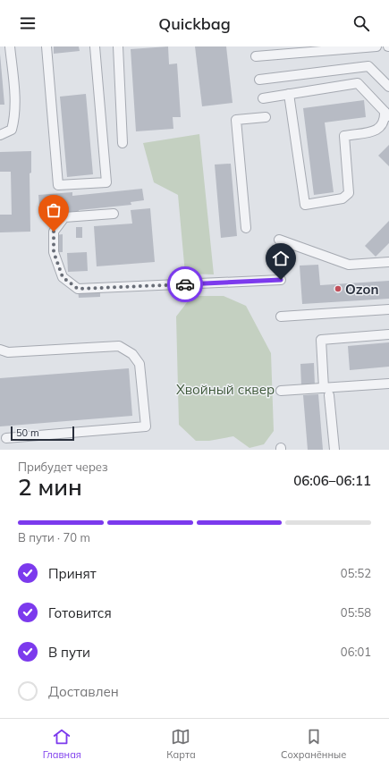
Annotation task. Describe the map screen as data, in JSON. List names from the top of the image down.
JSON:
{
  "parks": ["Хвойный сквер"],
  "places": ["Ozon"],
  "scale_bar": "50 m",
  "page": {
    "header": "Quickbag",
    "scale": "50 m",
    "heading": ["2 мин", "Прибудет через", "06:06–06:11"],
    "bar": "В пути · 70 m",
    "list": [
      ["Принят", "05:52"],
      ["Готовится", "05:58"],
      ["В пути", "06:01"],
      "Доставлен"
    ],
    "tabs": ["Главная", "Карта", "Сохранённые"]
  }
}
